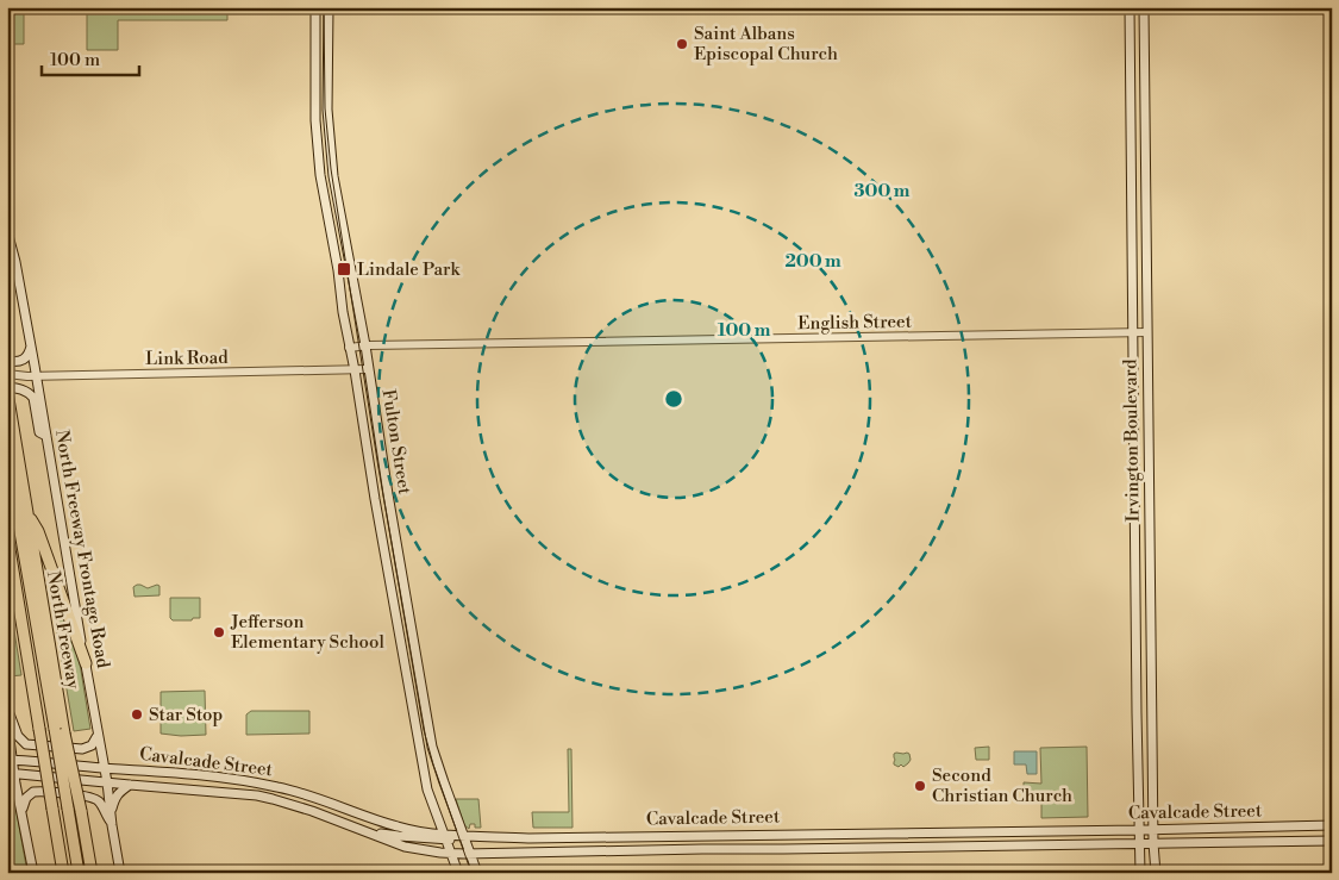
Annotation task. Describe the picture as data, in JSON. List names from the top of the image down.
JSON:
{
  "streets": {
    "highway": ["North Freeway"],
    "main road": [
      "Irvington Boulevard",
      "Fulton Street",
      "North Freeway Frontage Road",
      "Cavalcade Street"
    ],
    "street": ["English Street", "Link Road"]
  },
  "crossings": [
    ["English Street", "Irvington Boulevard"],
    ["English Street", "Fulton Street"],
    ["Link Road", "Fulton Street"],
    ["Link Road", "North Freeway Frontage Road"],
    ["Irvington Boulevard", "Cavalcade Street"],
    ["Fulton Street", "Cavalcade Street"],
    ["North Freeway Frontage Road", "Cavalcade Street"]
  ],
  "places": {
    "other": [
      "Saint Albans Episcopal Church",
      "Jefferson Elementary School",
      "Star Stop",
      "Second Christian Church"
    ],
    "transit": ["Lindale Park"]
  },
  "scale_bar": "100 m",
  "rings": ["300 m", "200 m", "100 m"]
}
